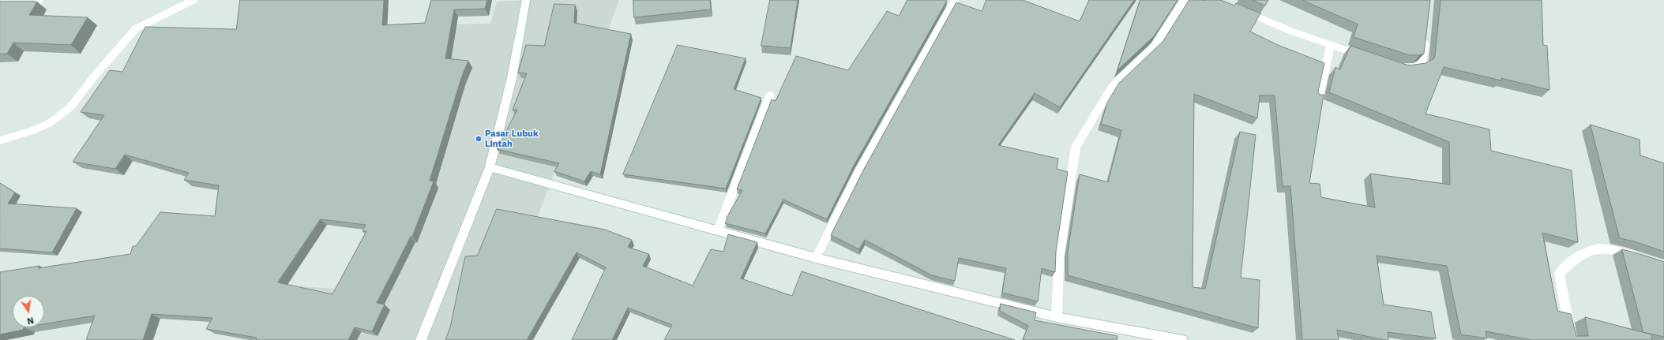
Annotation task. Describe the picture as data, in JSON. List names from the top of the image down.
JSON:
{
  "places": ["Pasar Lubuk Lintah"],
  "north": "bottom"
}
